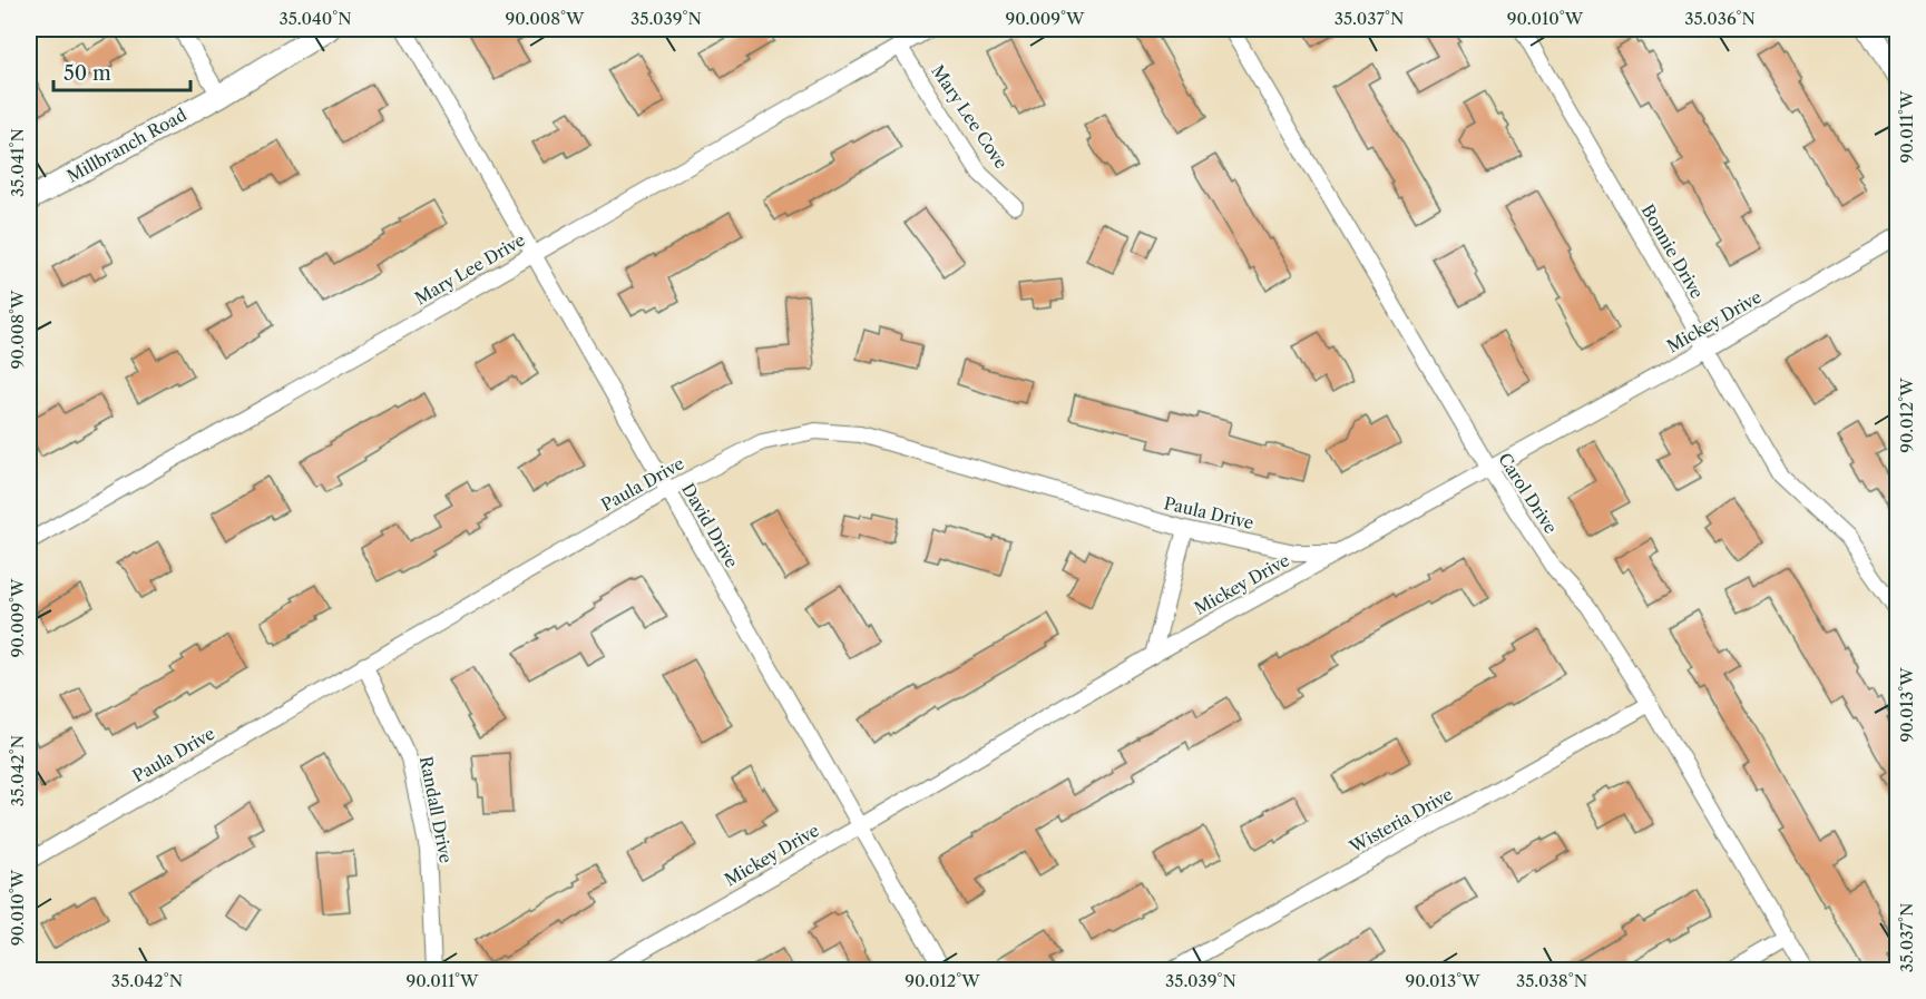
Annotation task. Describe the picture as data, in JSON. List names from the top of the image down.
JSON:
{
  "streets": {
    "main road": ["Millbranch Road"],
    "street": [
      "Mary Lee Cove",
      "Bonnie Drive",
      "Mary Lee Drive",
      "Mickey Drive",
      "Paula Drive",
      "Carol Drive",
      "David Drive",
      "Randall Drive",
      "Wisteria Drive"
    ]
  },
  "crossings": [
    ["Mary Lee Cove", "Mary Lee Drive"],
    ["Bonnie Drive", "Mickey Drive"],
    ["Mary Lee Drive", "David Drive"],
    ["Mickey Drive", "Paula Drive"],
    ["Mickey Drive", "Carol Drive"],
    ["Mickey Drive", "David Drive"],
    ["Paula Drive", "David Drive"],
    ["Paula Drive", "Randall Drive"],
    ["Carol Drive", "Wisteria Drive"]
  ],
  "scale_bar": "50 m",
  "coordinates": [
    "35.040°N",
    "90.008°W",
    "35.039°N",
    "90.009°W",
    "35.037°N",
    "90.010°W",
    "35.036°N",
    "90.011°W",
    "35.041°N",
    "90.012°W",
    "90.013°W",
    "35.042°N",
    "35.038°N"
  ]
}
